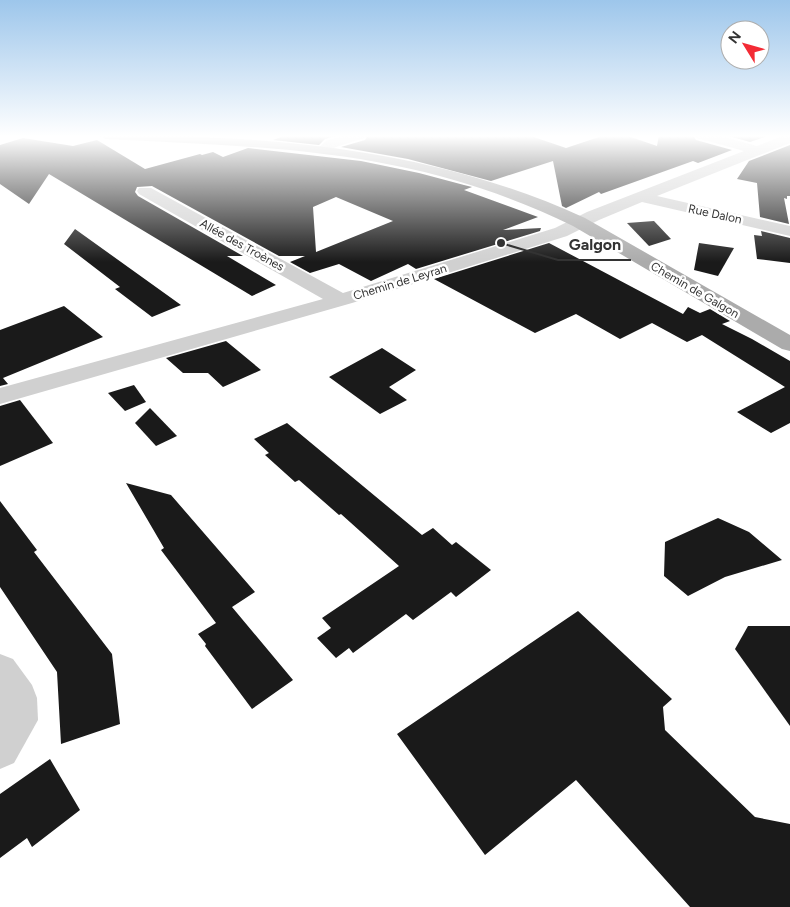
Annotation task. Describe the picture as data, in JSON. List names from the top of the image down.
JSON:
{
  "streets": {
    "main road": ["Chemin de Galgon"],
    "street": ["Rue Dalon", "Allée des Troènes", "Chemin de Leyran"]
  },
  "crossings": [
    ["Rue Dalon", "Chemin de Leyran"],
    ["Allée des Troènes", "Chemin de Leyran"],
    ["Chemin de Leyran", "Chemin de Galgon"]
  ],
  "places": ["Galgon"],
  "north": "top left"
}
